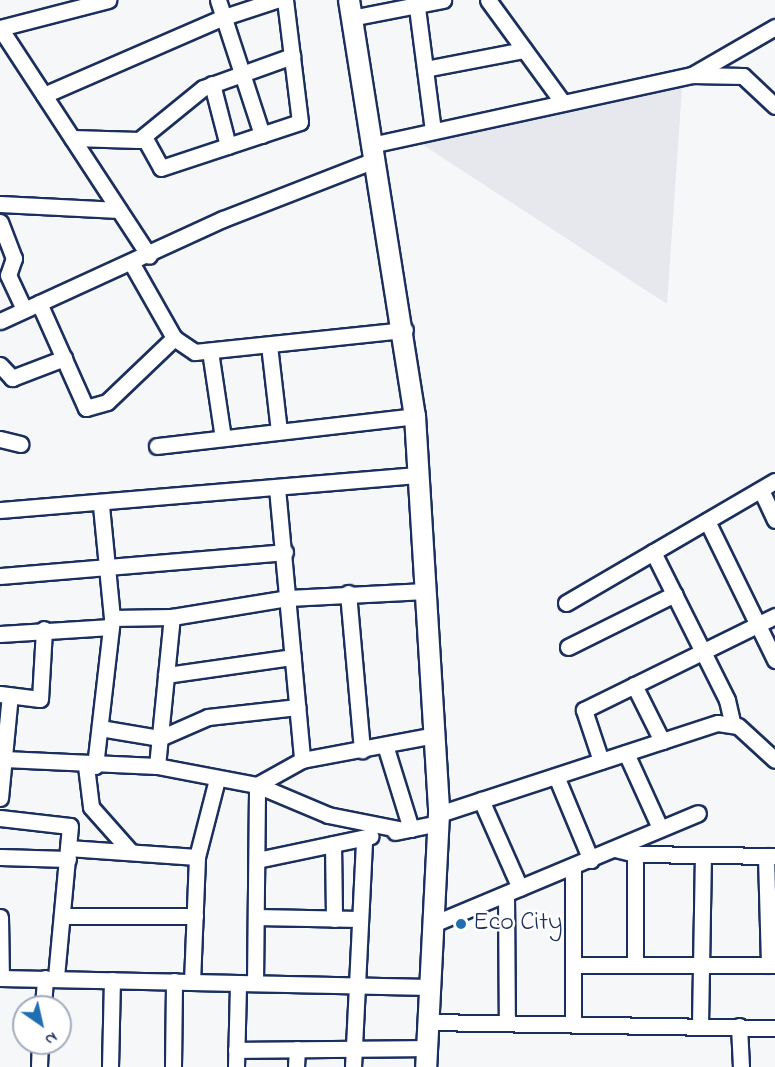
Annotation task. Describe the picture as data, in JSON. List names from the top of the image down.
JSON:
{
  "places": ["Eco City"],
  "north": "bottom right"
}
